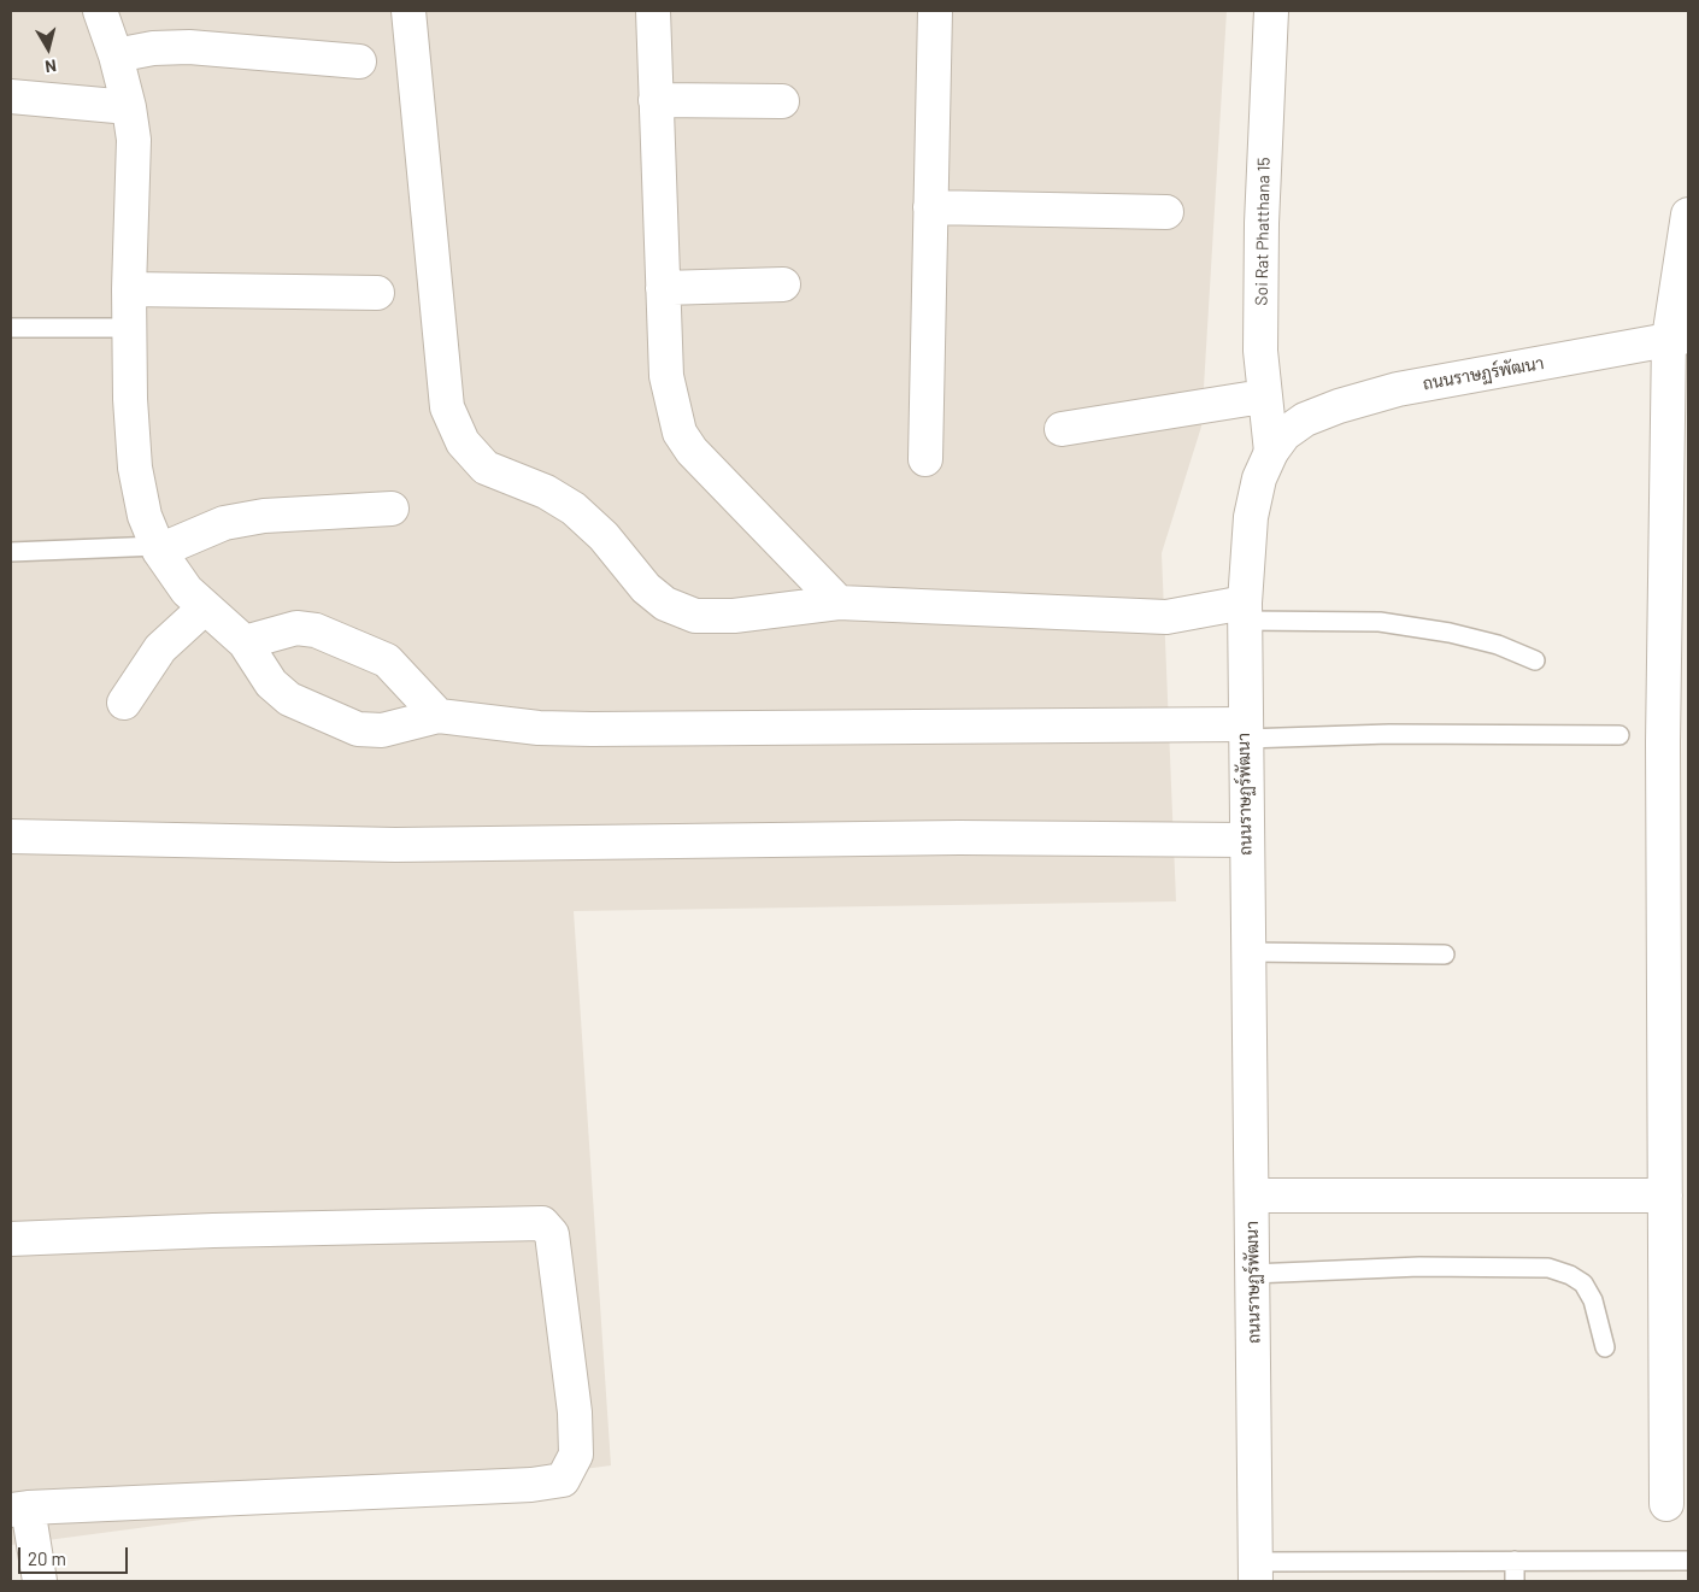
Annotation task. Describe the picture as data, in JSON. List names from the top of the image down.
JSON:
{
  "streets": {
    "street": ["Soi Rat Phatthana 15", "ถนนราษฏร์พัฒนา"]
  },
  "crossings": [
    ["Soi Rat Phatthana 15", "ถนนราษฏร์พัฒนา"]
  ],
  "scale_bar": "20 m",
  "north": "bottom"
}
